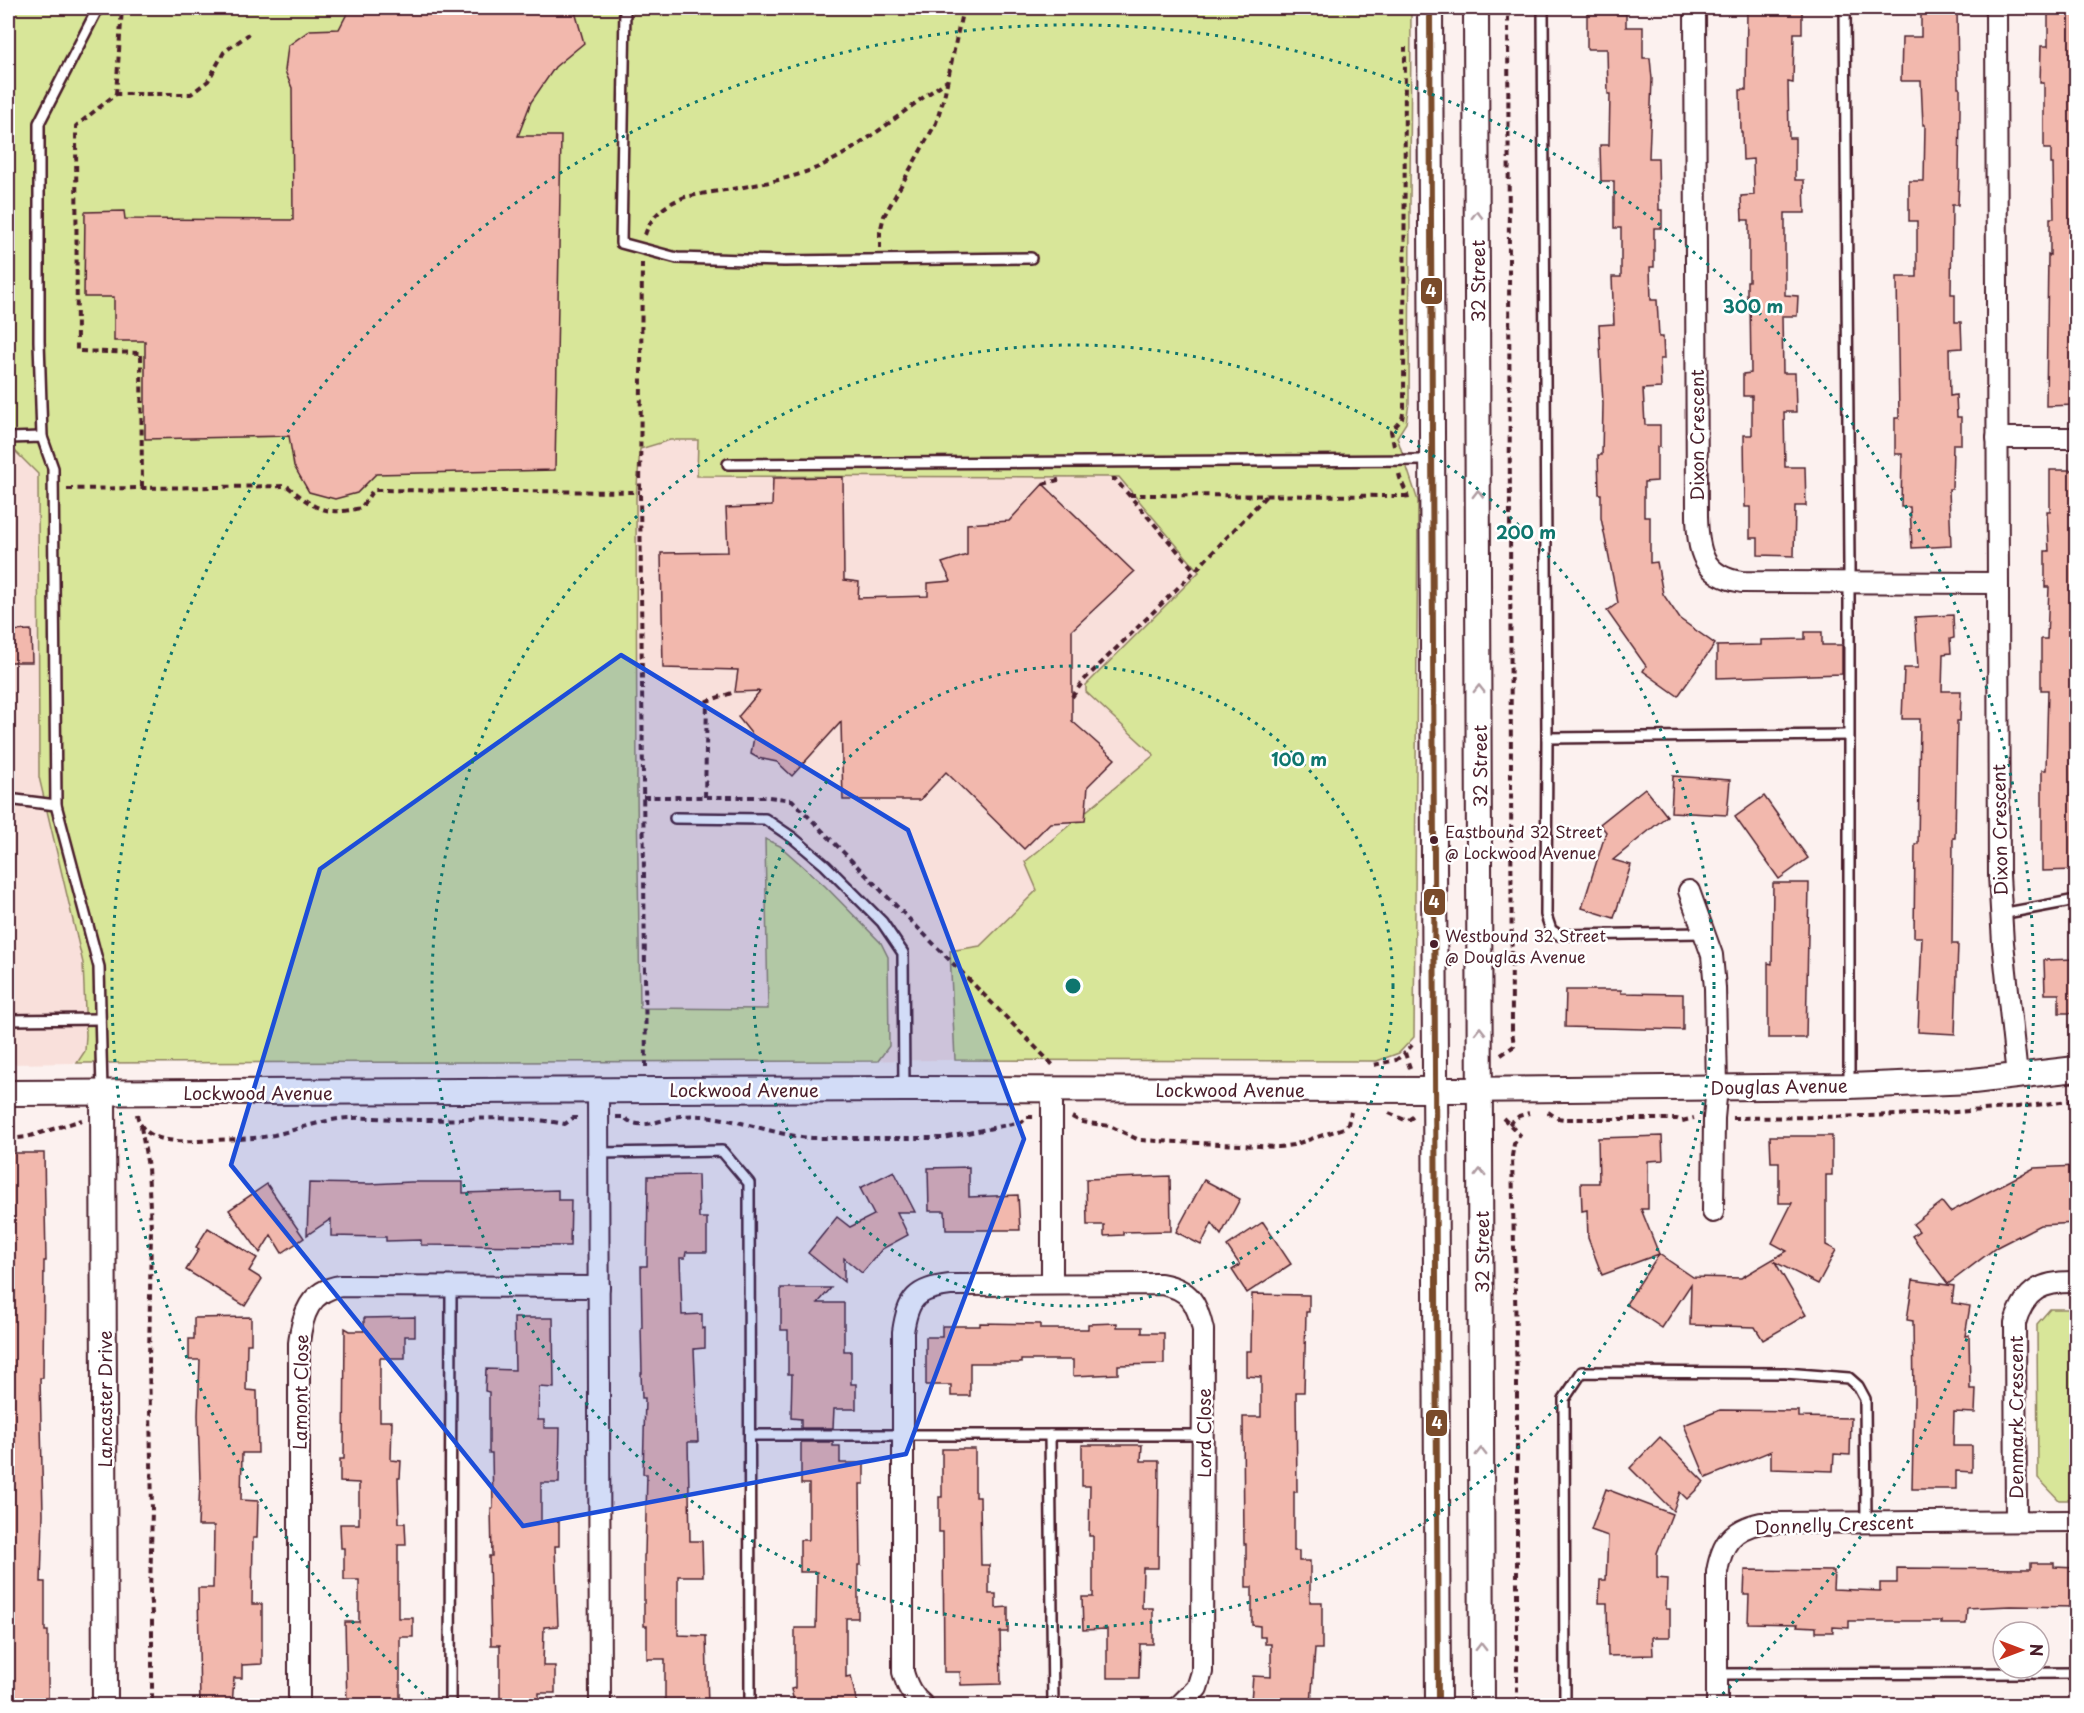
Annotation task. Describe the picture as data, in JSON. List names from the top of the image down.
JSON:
{
  "streets": {
    "street": [
      "32 Street",
      "Dixon Crescent",
      "Douglas Avenue",
      "Lockwood Avenue",
      "Lamont Close",
      "Lancaster Drive",
      "Denmark Crescent",
      "Lord Close",
      "Donnelly Crescent"
    ]
  },
  "crossings": [
    ["32 Street", "Douglas Avenue"],
    ["32 Street", "Lockwood Avenue"],
    ["Dixon Crescent", "Douglas Avenue"],
    ["Douglas Avenue", "Lockwood Avenue"],
    ["Lockwood Avenue", "Lancaster Drive"],
    ["Denmark Crescent", "Donnelly Crescent"]
  ],
  "places": ["Eastbound 32 Street @ Lockwood Avenue", "Westbound 32 Street @ Douglas Avenue"],
  "lines": ["transit line 4"],
  "north": "right",
  "rings": ["300 m", "200 m", "100 m"]
}
